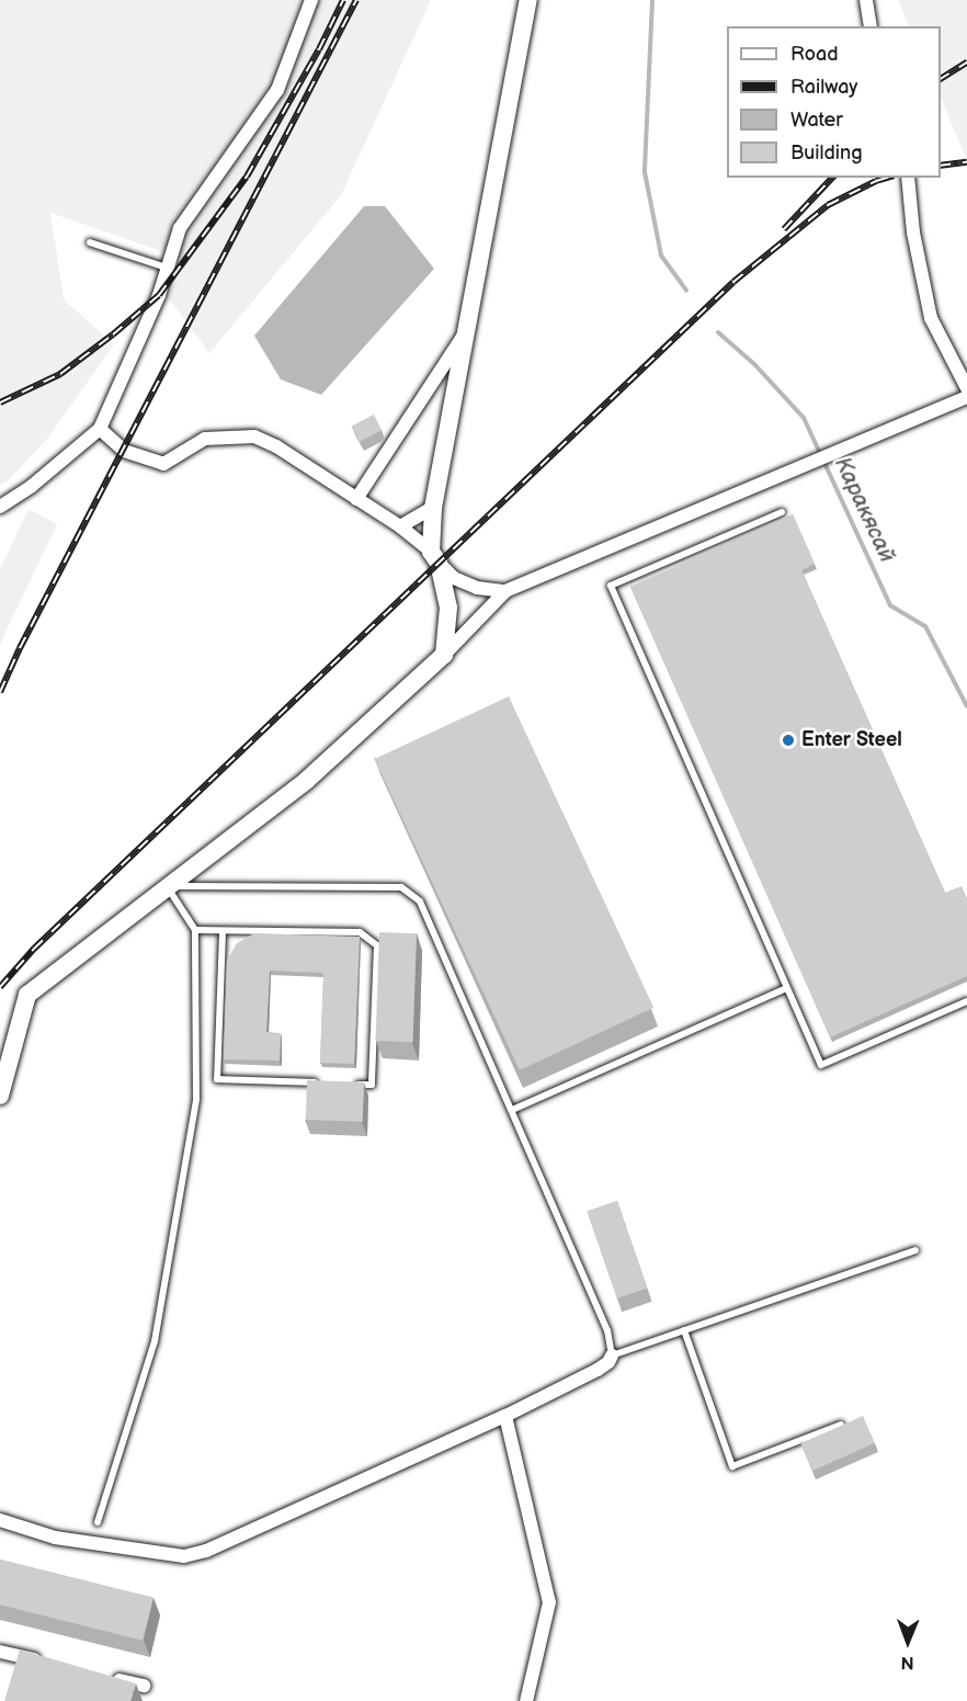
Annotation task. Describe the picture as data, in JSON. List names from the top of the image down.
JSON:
{
  "water": ["Каракясай"],
  "places": ["Enter Steel"],
  "legend": [
    "Road",
    "Railway",
    "Water",
    "Building"
  ],
  "north": "bottom"
}
